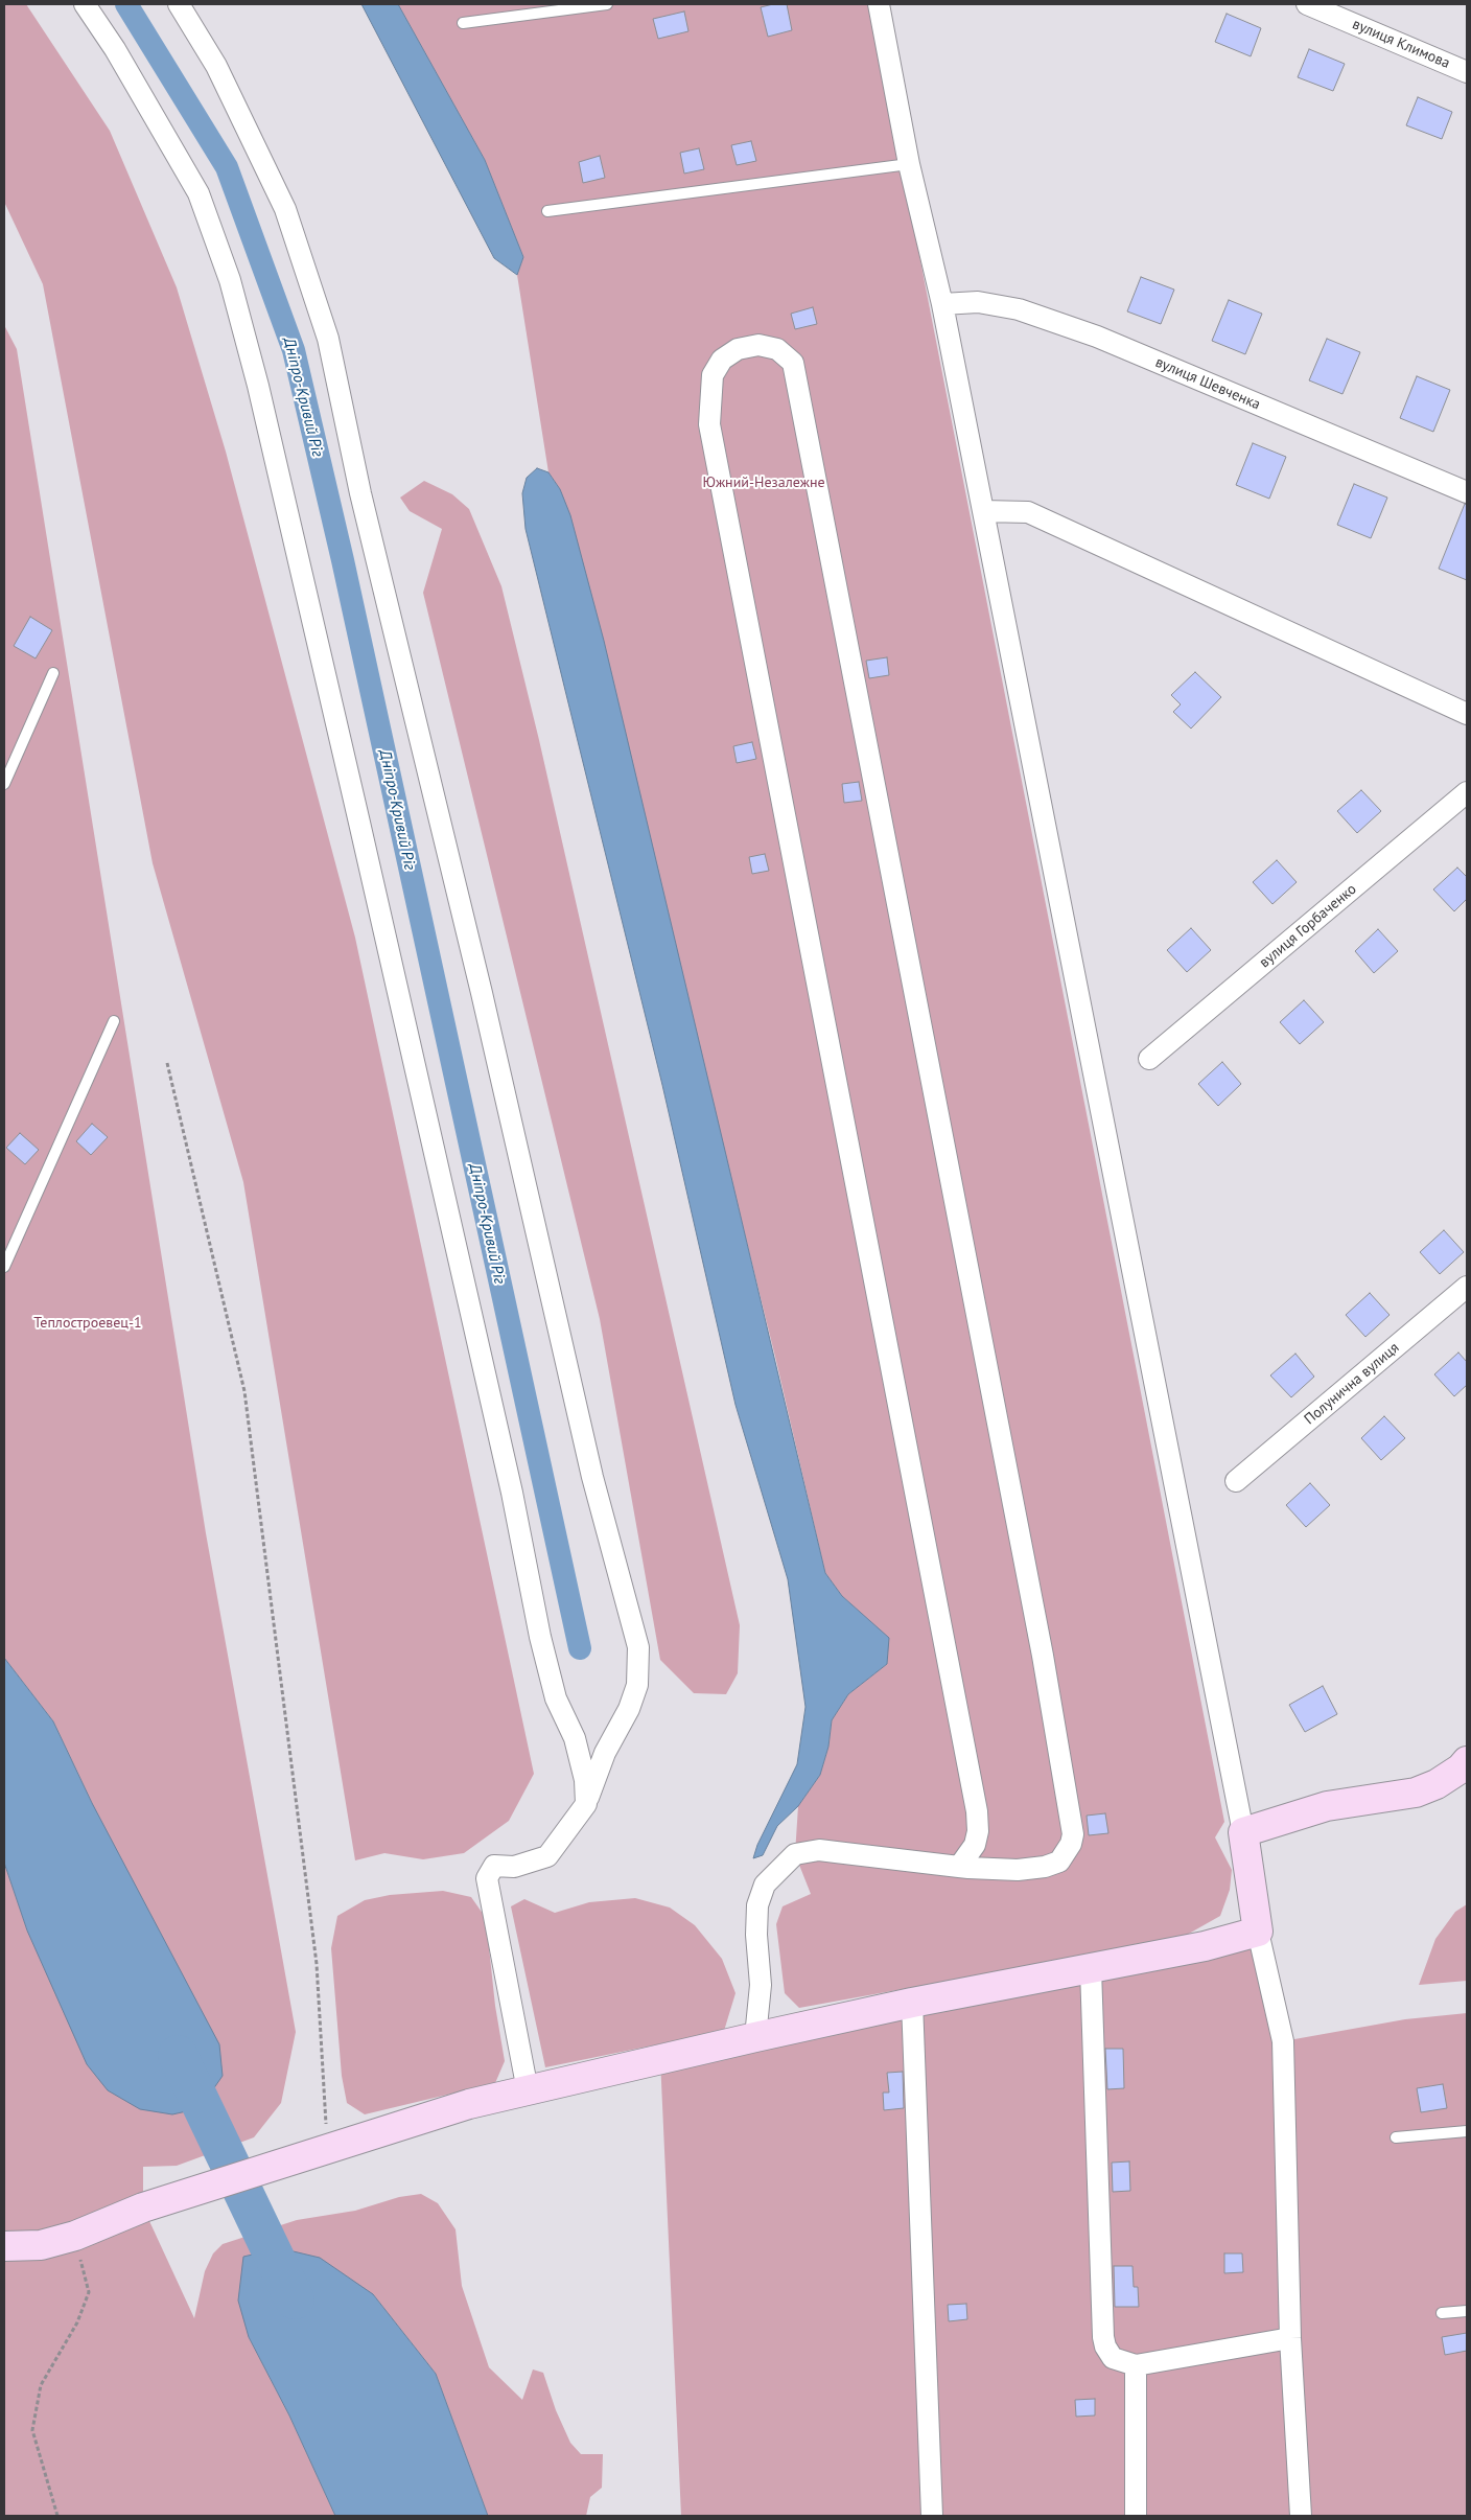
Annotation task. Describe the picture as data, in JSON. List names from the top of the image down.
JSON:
{
  "streets": {
    "street": [
      "вулиця Климова",
      "вулиця Шевченка",
      "вулиця Горбаченко",
      "Полунична вулиця"
    ]
  },
  "water": ["Дніпро-Кривий Ріг"],
  "parks": ["Южний-Незалежне", "Теплостроевец-1"]
}
